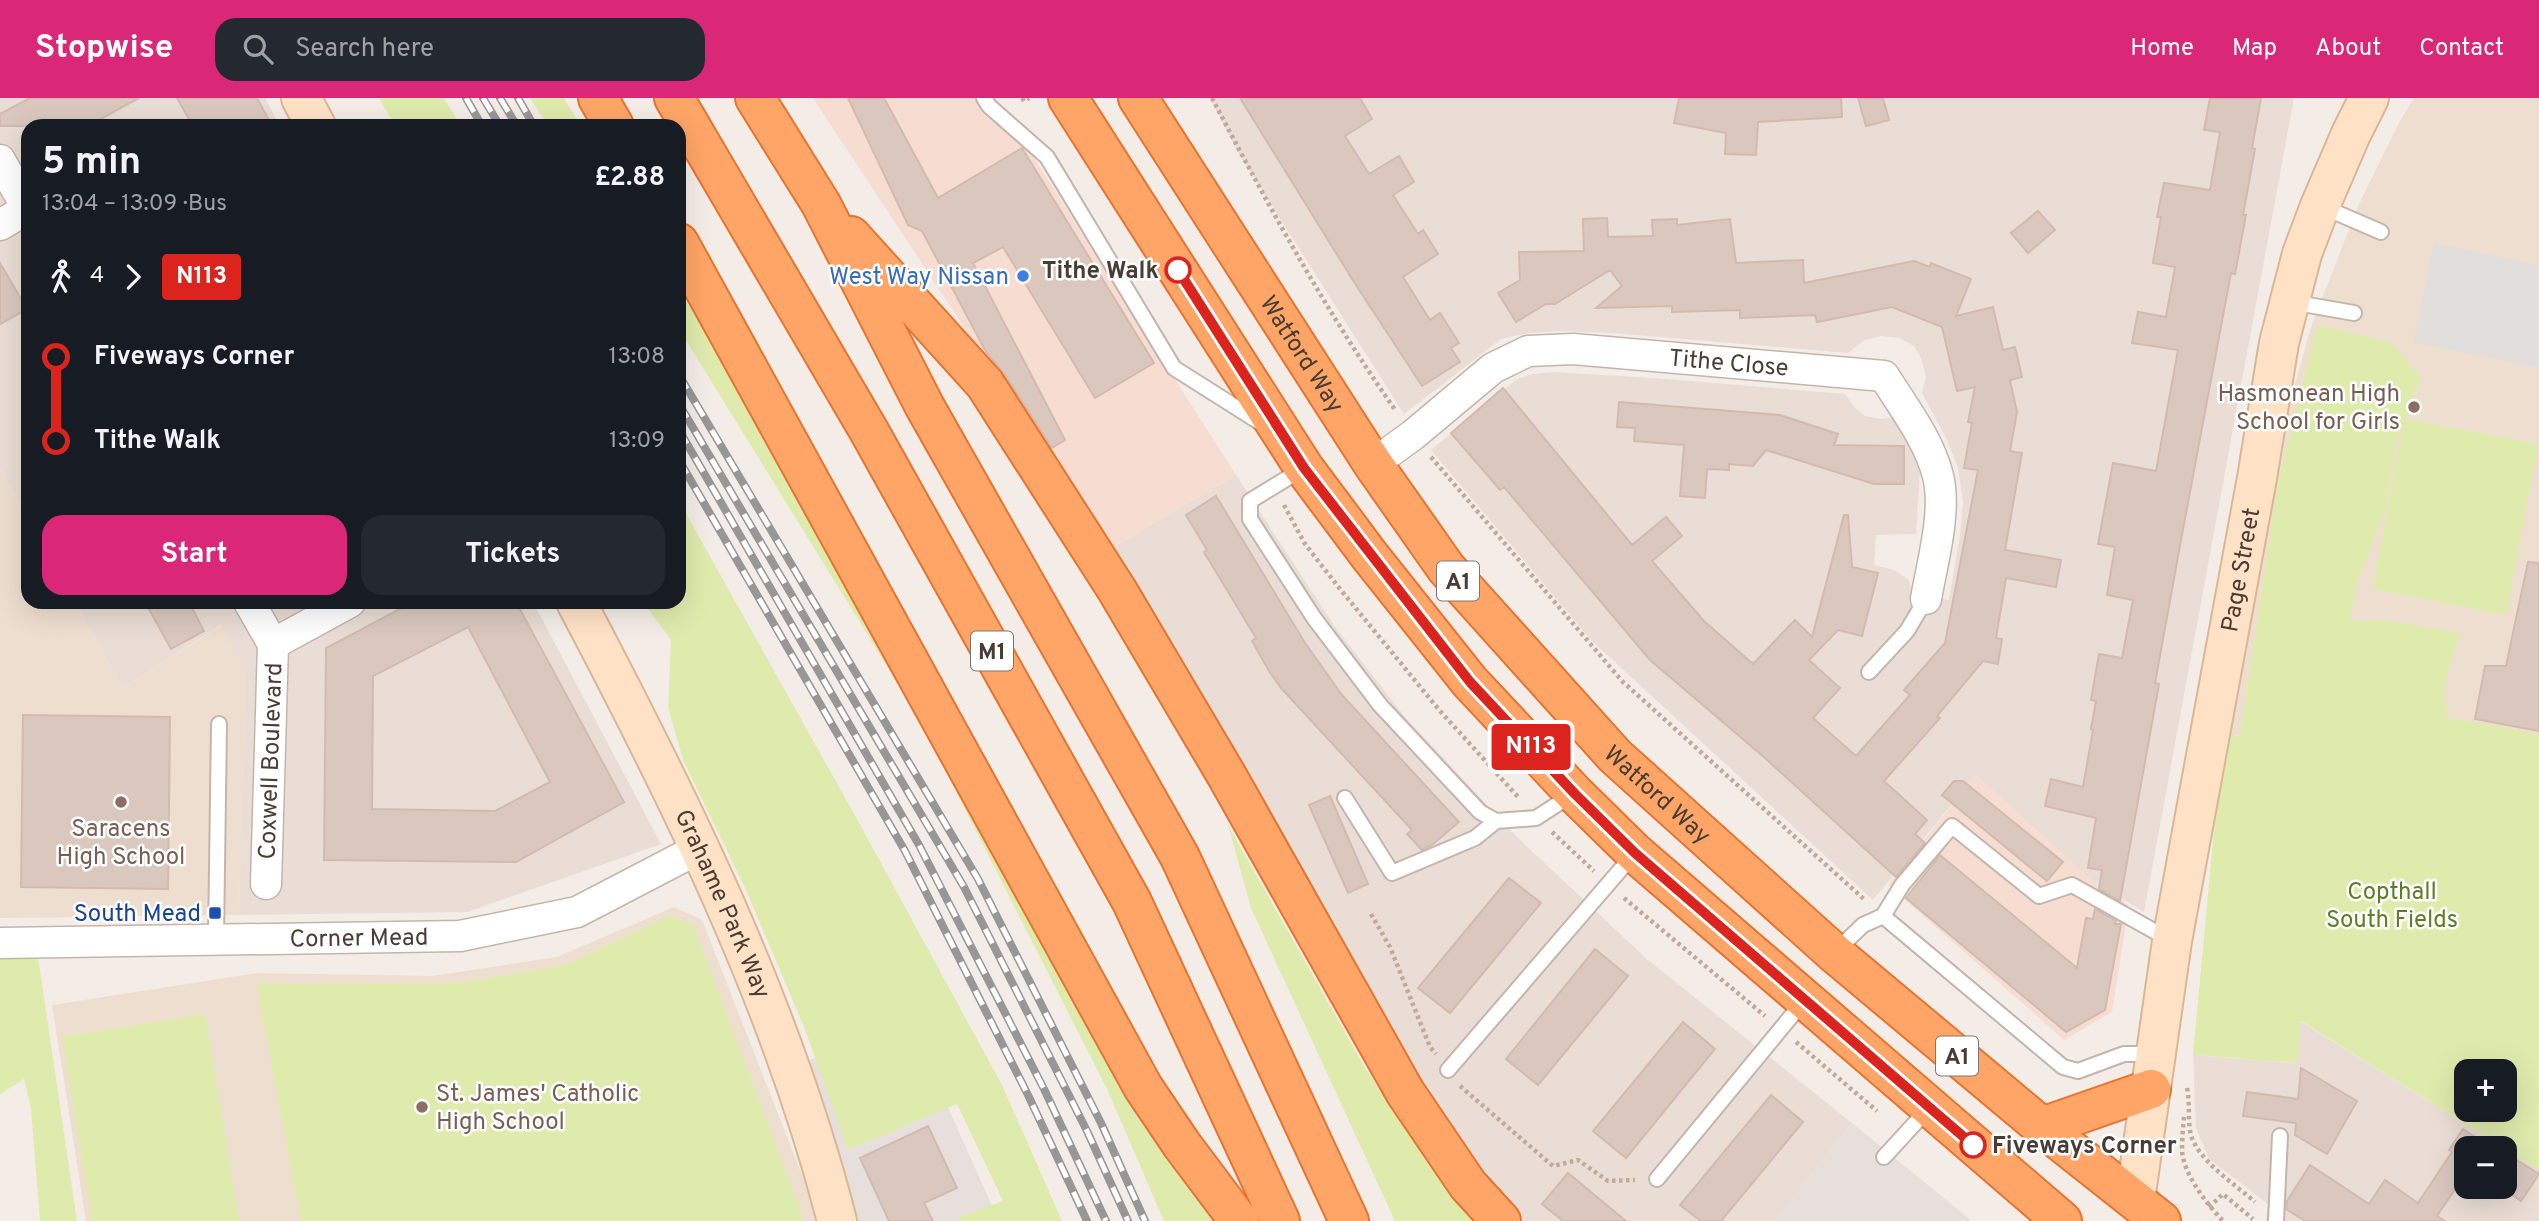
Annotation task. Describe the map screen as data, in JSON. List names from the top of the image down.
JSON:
{
  "streets": {
    "highway": ["Watford Way", "A1", "M1"],
    "street": [
      "Tithe Close",
      "Page Street",
      "Coxwell Boulevard",
      "Grahame Park Way",
      "Corner Mead"
    ]
  },
  "crossings": [
    ["Watford Way", "Tithe Close"],
    ["Watford Way", "Page Street"],
    ["Grahame Park Way", "Corner Mead"]
  ],
  "parks": ["Copthall South Fields"],
  "places": {
    "other": [
      "Tithe Walk",
      "West Way Nissan",
      "Hasmonean High School for Girls",
      "Saracens High School",
      "St. James' Catholic High School",
      "Fiveways Corner"
    ],
    "transit": ["South Mead"]
  },
  "lines": ["bus line N113"],
  "page": {
    "header": "Stopwise",
    "search": "Search here",
    "nav": [
      "Home",
      "Map",
      "About",
      "Contact"
    ],
    "on_map": "N113",
    "heading": ["5 min", "13:04 – 13:09 · Bus", "£2.88"],
    "legs": ["4", "N113"],
    "list": [
      {
        "name": "Fiveways Corner",
        "value": "13:08"
      },
      {
        "name": "Tithe Walk",
        "value": "13:09"
      }
    ],
    "buttons": ["Start", "Tickets"],
    "map_buttons": ["+", "−"]
  }
}
